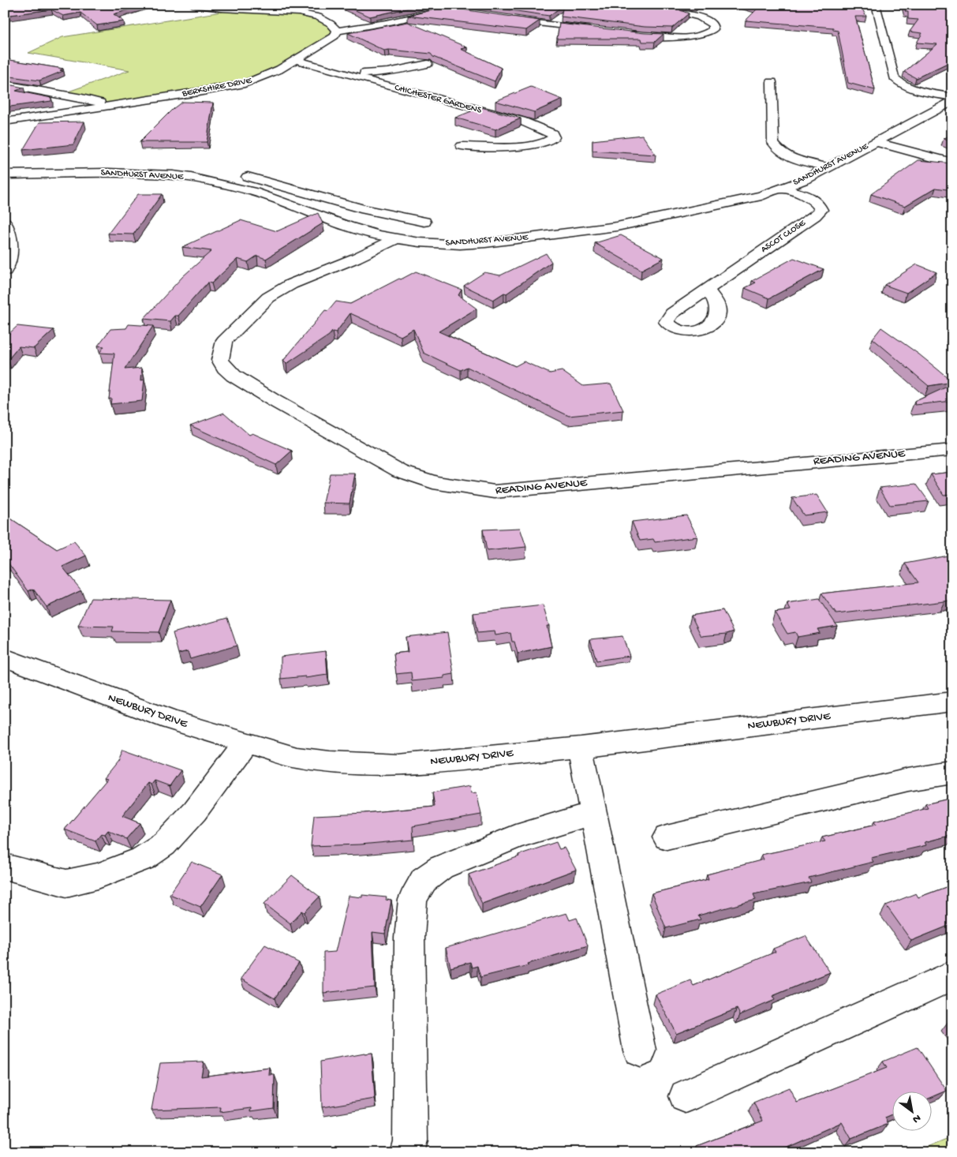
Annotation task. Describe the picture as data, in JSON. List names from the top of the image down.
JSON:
{
  "streets": {
    "street": [
      "BERKSHIRE DRIVE",
      "CHICHESTER GARDENS",
      "SANDHURST AVENUE",
      "ASCOT CLOSE",
      "READING AVENUE",
      "NEWBURY DRIVE"
    ]
  },
  "crossings": [
    ["BERKSHIRE DRIVE", "CHICHESTER GARDENS"],
    ["SANDHURST AVENUE", "ASCOT CLOSE"],
    ["SANDHURST AVENUE", "READING AVENUE"]
  ],
  "north": "bottom right"
}
